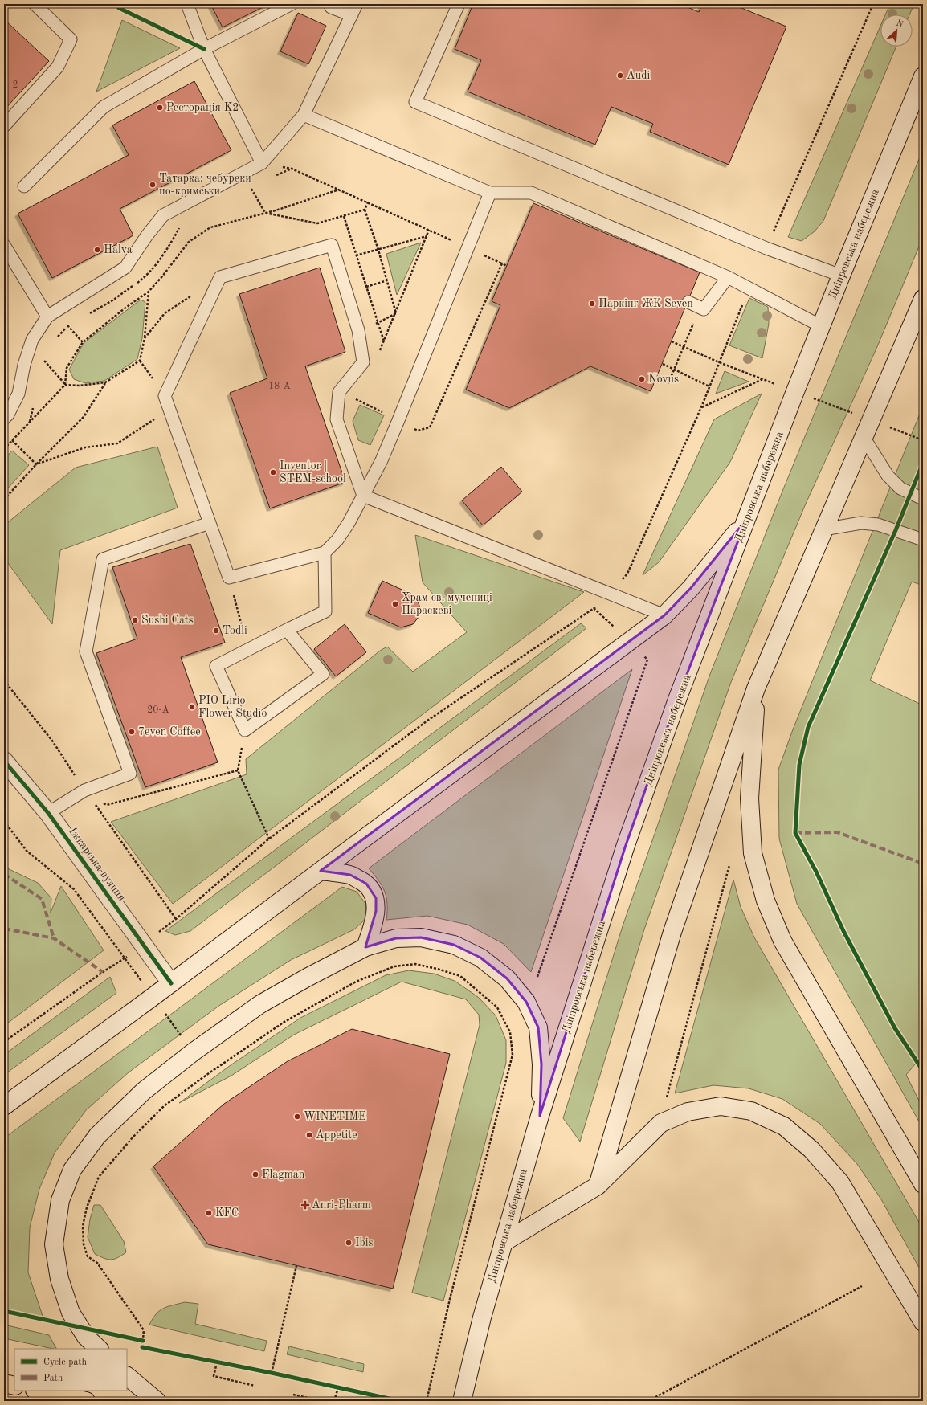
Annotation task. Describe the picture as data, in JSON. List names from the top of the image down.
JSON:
{
  "streets": {
    "main road": ["Дніпровська набережна", "Іжкарська вулиця"]
  },
  "places": {
    "other": [
      "Audi",
      "Ресторація K2",
      "Татарка: чебуреки по-кримськи",
      "Halva",
      "Паркінг ЖК Seven",
      "Novus",
      "Inventor | STEM-school",
      "Храм св. мучениці Параскеві",
      "Sushi Cats",
      "Todli",
      "PIO Lirio Flower Studio",
      "7even Coffee",
      "WINETIME",
      "Appetite",
      "Flagman",
      "KFC",
      "Ibis"
    ],
    "health": ["Anri-Pharm"]
  },
  "house_numbers": ["2", "18-А", "20-А"],
  "legend": ["Cycle path", "Path"],
  "north": "top right"
}
